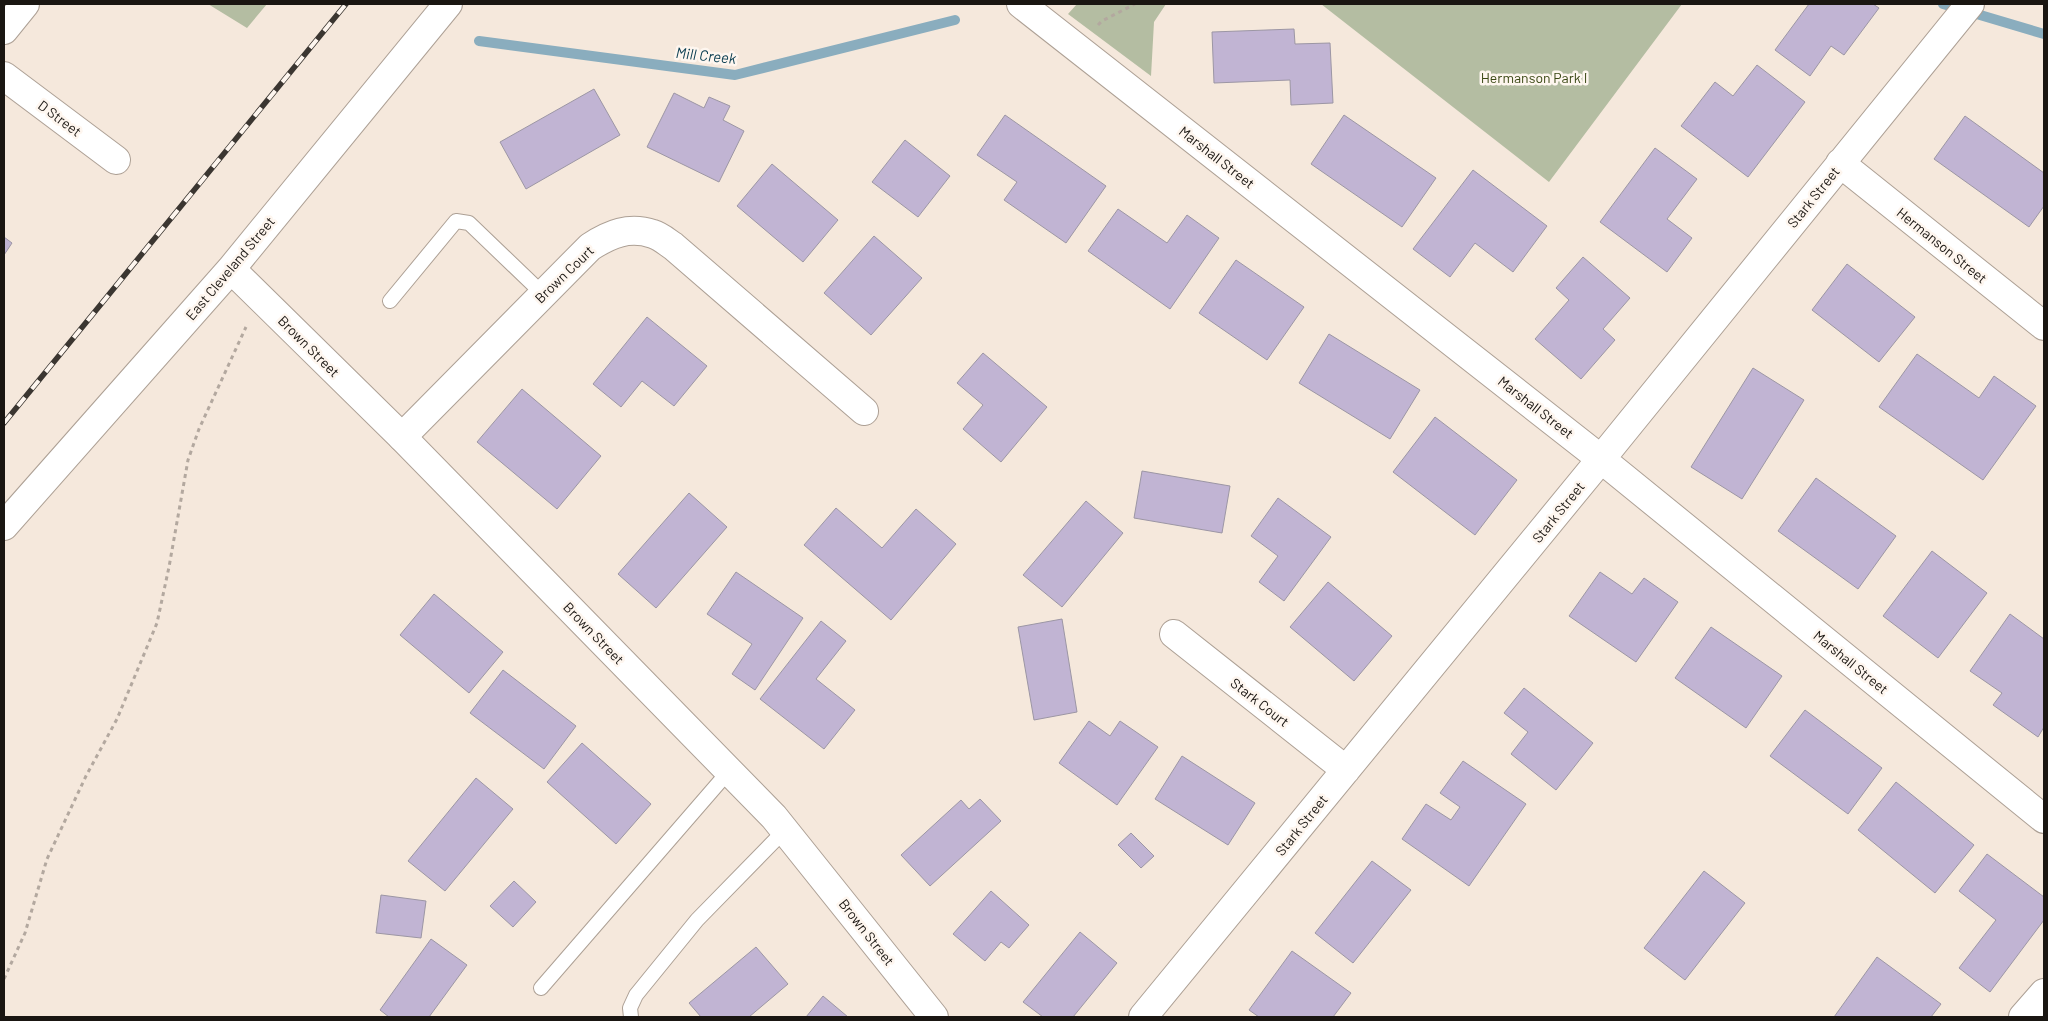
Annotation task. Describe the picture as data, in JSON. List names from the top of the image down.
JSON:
{
  "streets": {
    "street": [
      "D Street",
      "Marshall Street",
      "Stark Street",
      "Hermanson Street",
      "East Cleveland Street",
      "Brown Court",
      "Brown Street",
      "Stark Court"
    ]
  },
  "crossings": [
    ["Marshall Street", "Stark Street"],
    ["Stark Street", "Hermanson Street"],
    ["Stark Street", "Stark Court"],
    ["East Cleveland Street", "Brown Street"],
    ["Brown Court", "Brown Street"]
  ],
  "water": ["Mill Creek"],
  "parks": ["Hermanson Park I"]
}
